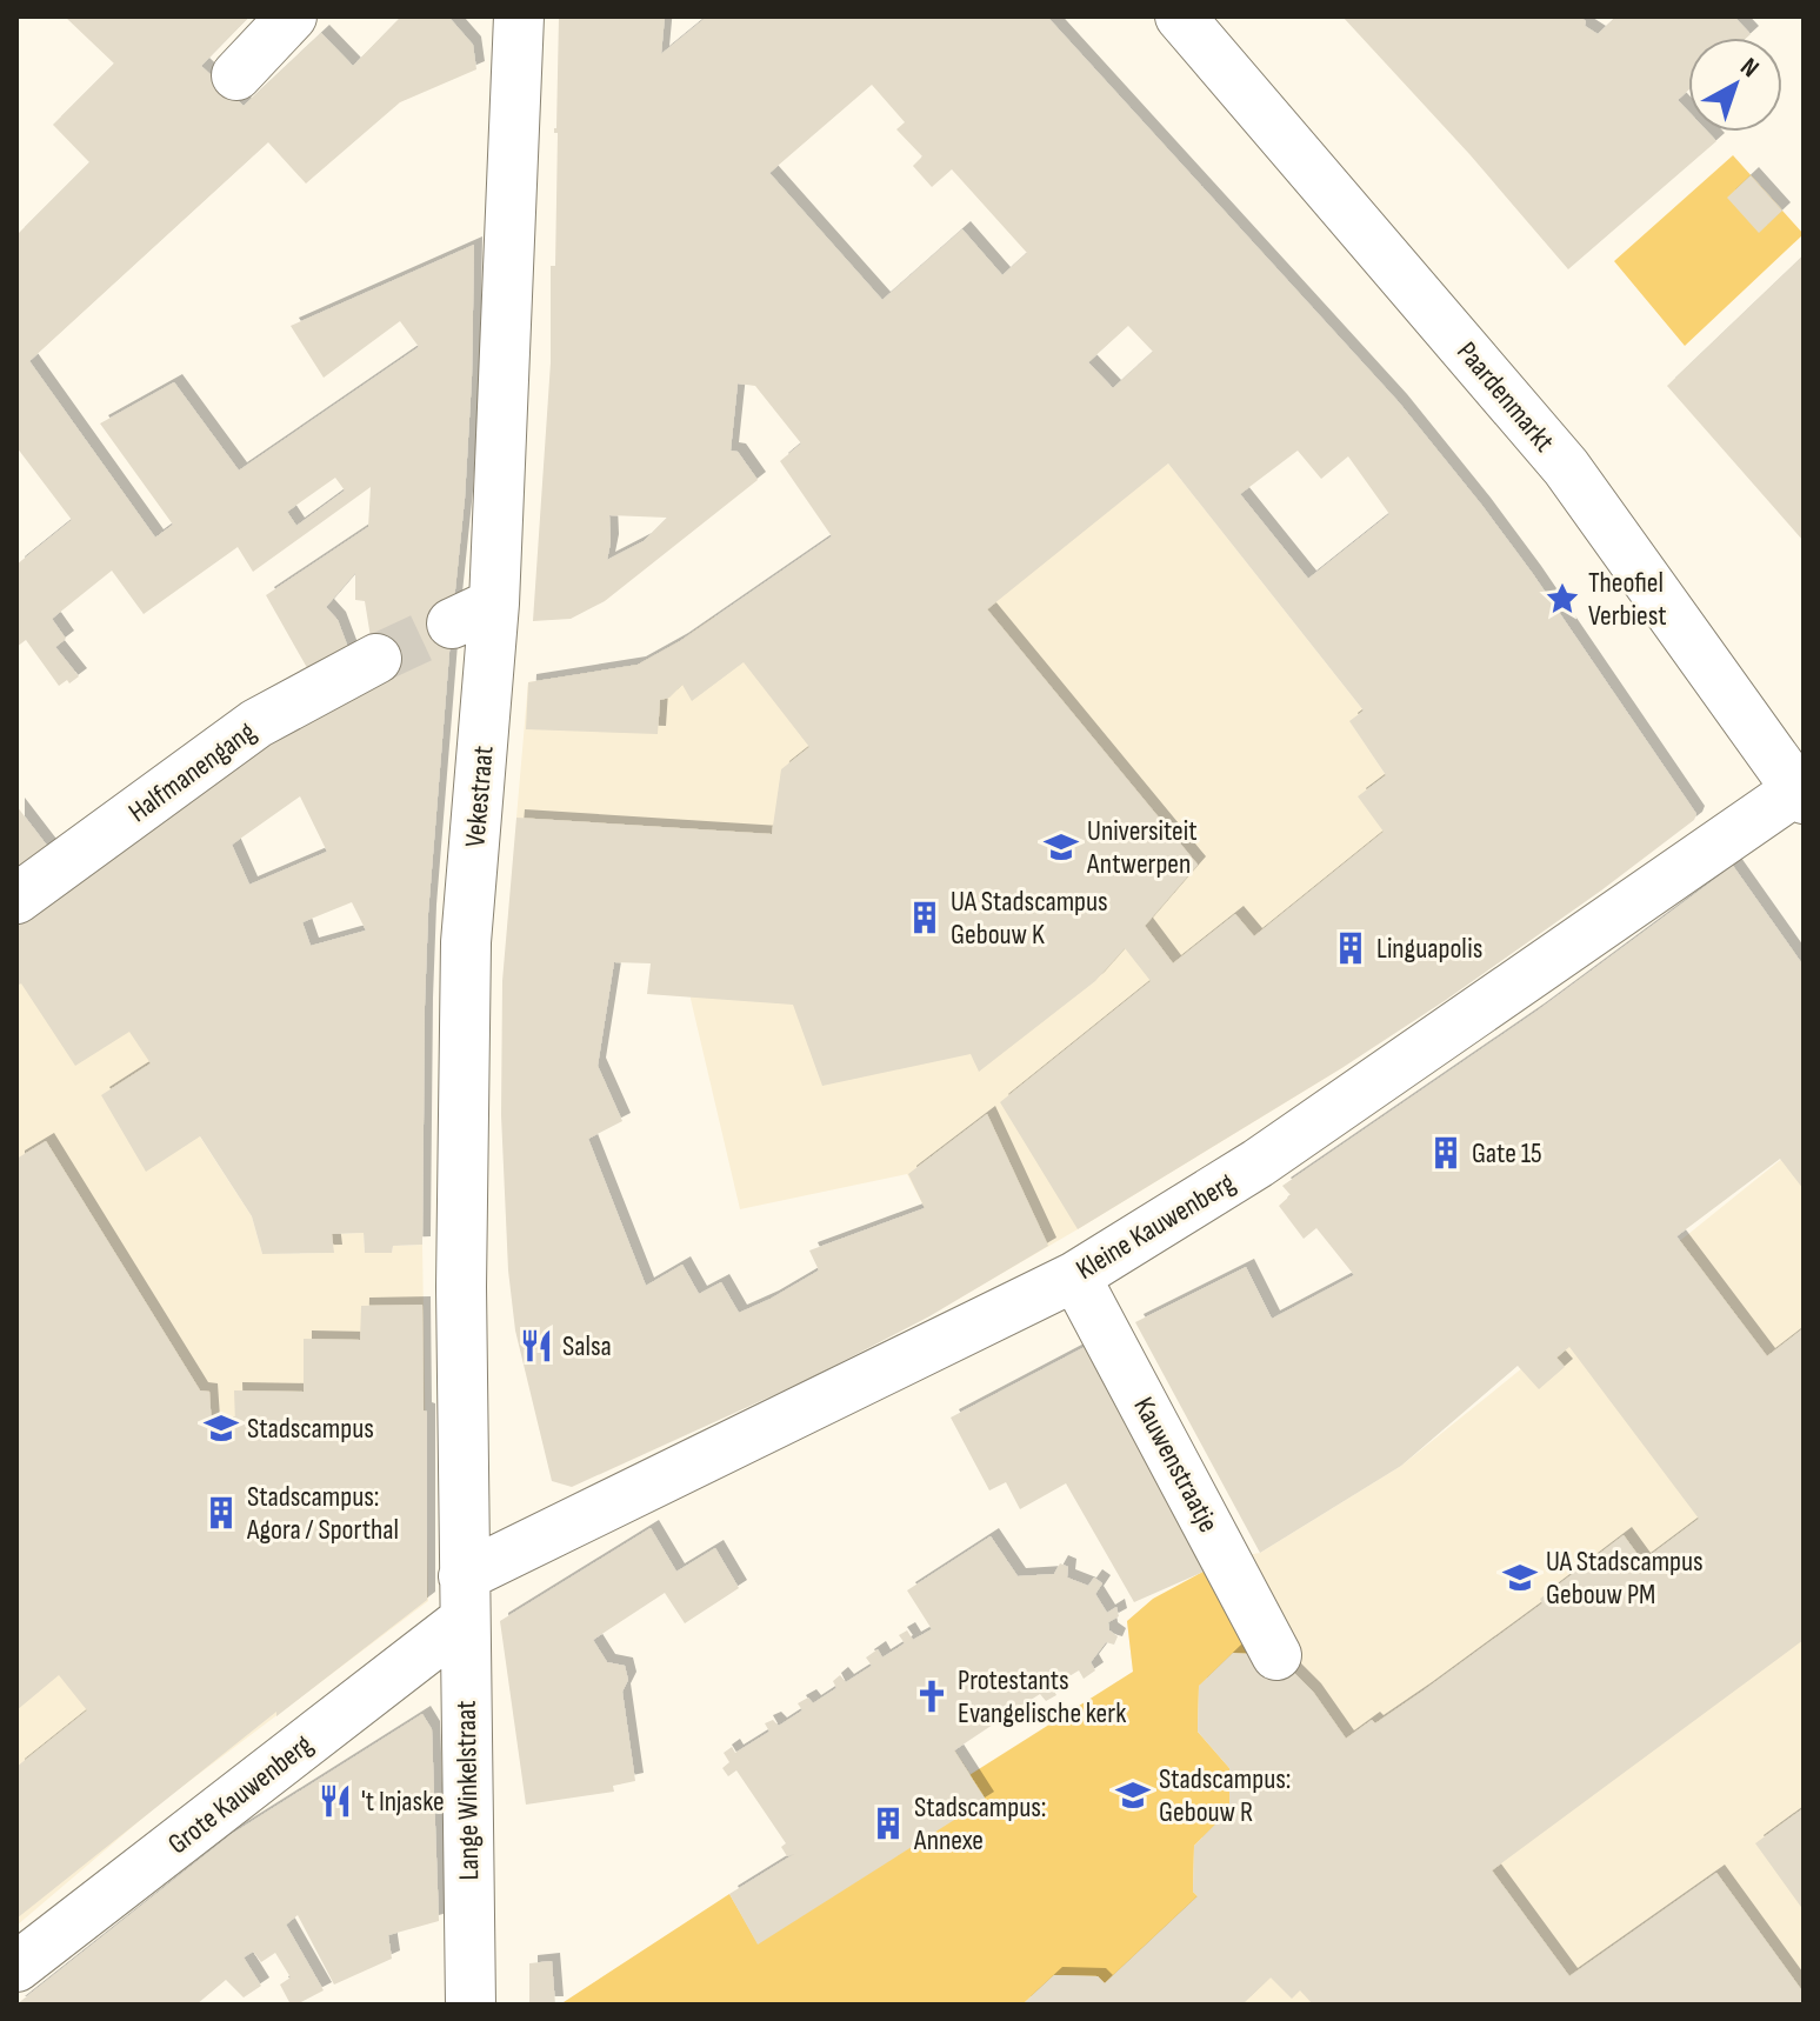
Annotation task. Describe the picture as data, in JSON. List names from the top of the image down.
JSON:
{
  "streets": {
    "street": [
      "Paardenmarkt",
      "Halfmanengang",
      "Vekestraat",
      "Kleine Kauwenberg",
      "Kauwenstraatje",
      "Lange Winkelstraat",
      "Grote Kauwenberg"
    ]
  },
  "crossings": [
    ["Paardenmarkt", "Kleine Kauwenberg"],
    ["Vekestraat", "Kleine Kauwenberg"],
    ["Vekestraat", "Lange Winkelstraat"],
    ["Vekestraat", "Grote Kauwenberg"],
    ["Kleine Kauwenberg", "Kauwenstraatje"],
    ["Kleine Kauwenberg", "Lange Winkelstraat"],
    ["Kleine Kauwenberg", "Grote Kauwenberg"],
    ["Lange Winkelstraat", "Grote Kauwenberg"]
  ],
  "places": {
    "place": ["Theofiel Verbiest"],
    "school or university": [
      "Universiteit Antwerpen",
      "Stadscampus",
      "UA Stadscampus Gebouw PM",
      "Stadscampus: Gebouw R"
    ],
    "building": [
      "UA Stadscampus Gebouw K",
      "Linguapolis",
      "Gate 15",
      "Stadscampus: Agora / Sporthal",
      "Stadscampus: Annexe"
    ],
    "restaurant": ["Salsa", "'t Injaske"],
    "church": ["Protestants Evangelische kerk"]
  },
  "north": "top right"
}
